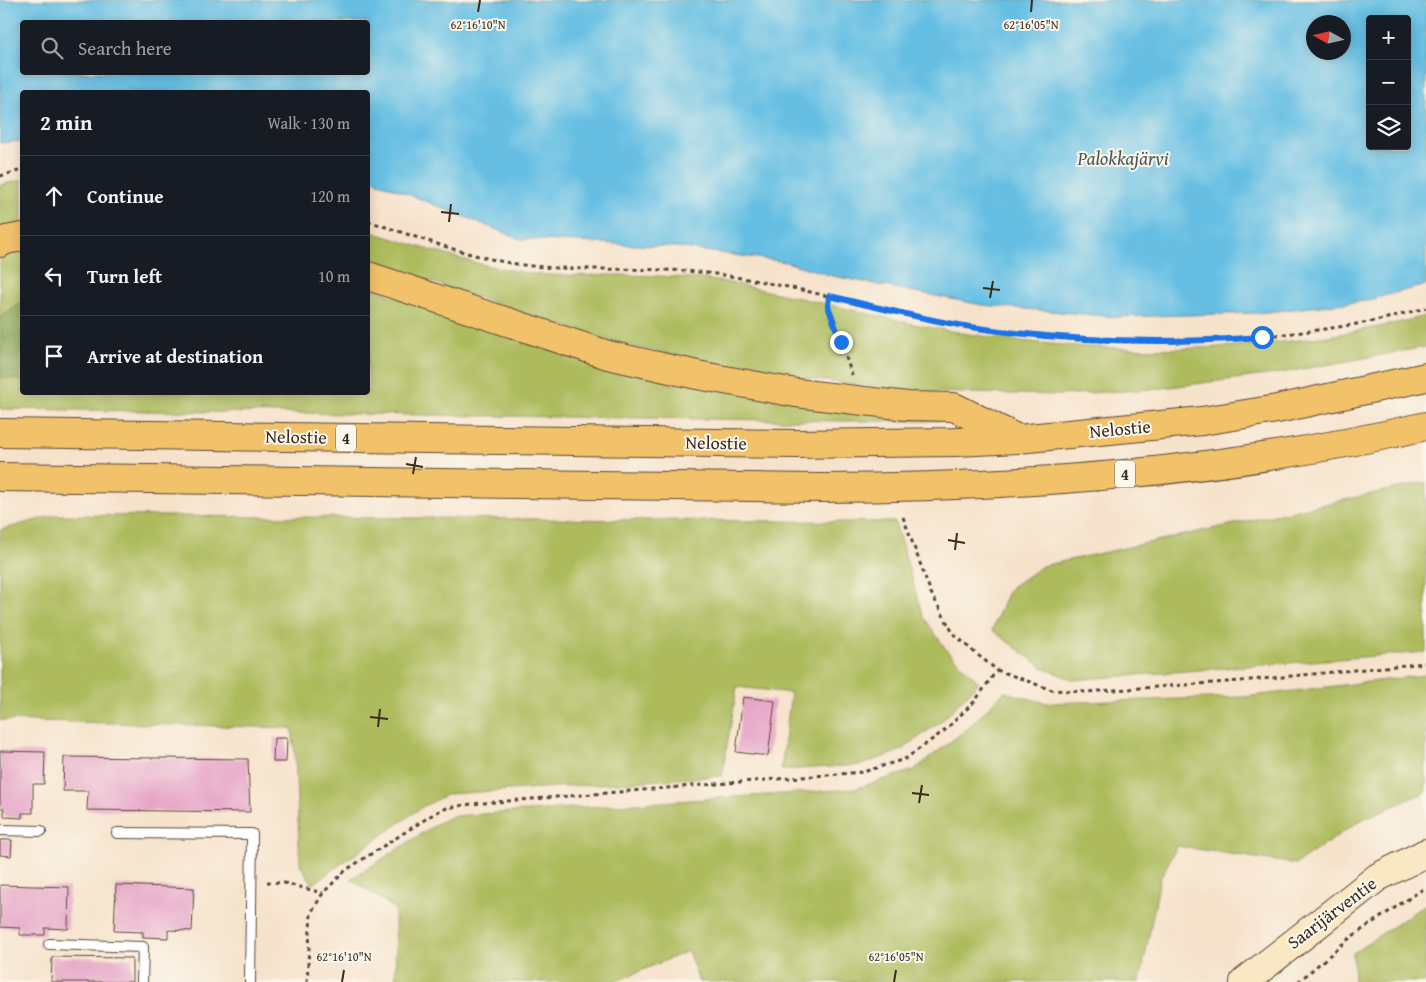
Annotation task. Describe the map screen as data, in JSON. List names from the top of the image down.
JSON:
{
  "streets": {
    "highway": ["Nelostie", "4"],
    "main road": ["Saarijärventie"]
  },
  "water": ["Palokkajärvi"],
  "north": "left",
  "page": {
    "map_buttons": ["+", "−"],
    "search": "Search here",
    "heading": ["2 min", "Walk · 130 m"],
    "list": [
      ["Continue", "120 m"],
      ["Turn left", "10 m"],
      "Arrive at destination"
    ]
  },
  "coordinates": ["62°16'10\"N", "62°16'05\"N"]
}
